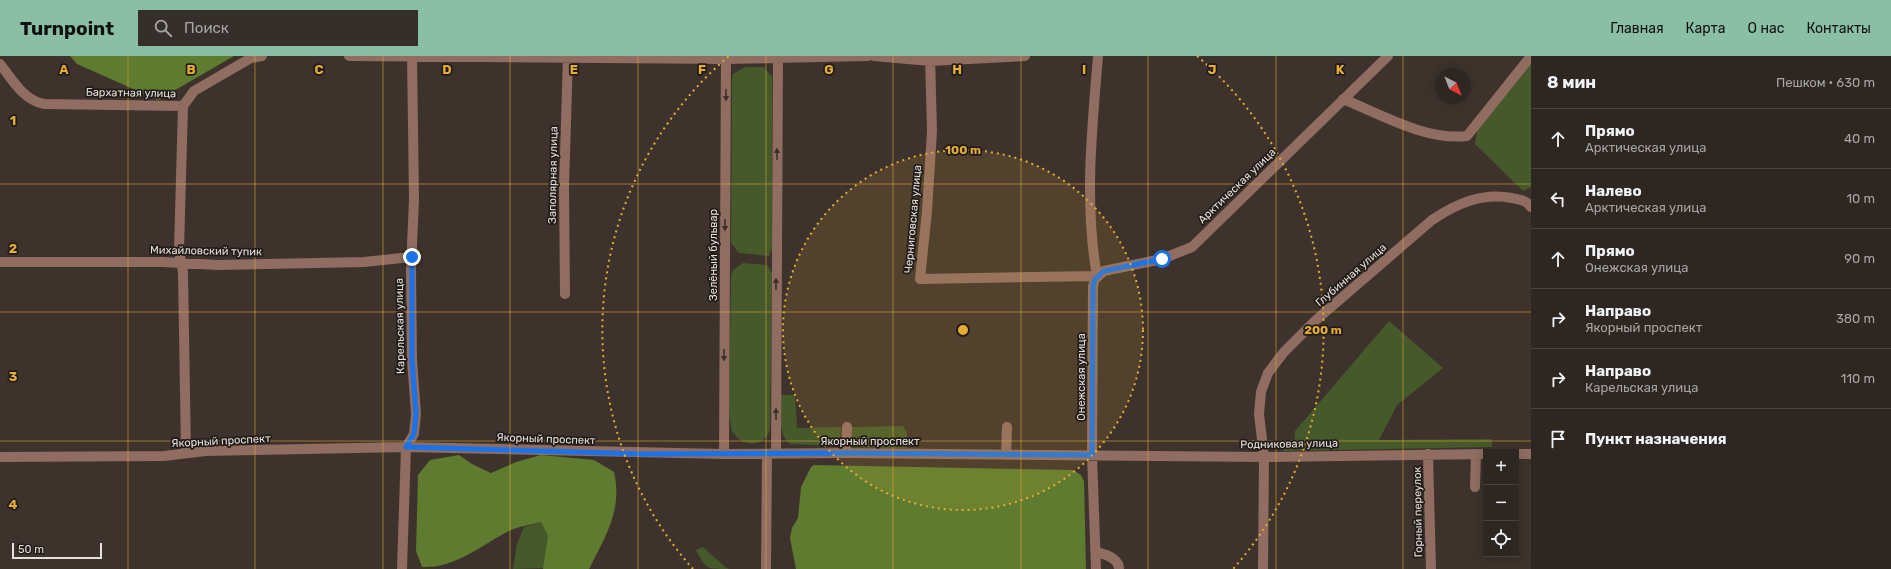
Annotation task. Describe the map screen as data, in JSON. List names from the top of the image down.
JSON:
{
  "streets": {
    "street": [
      "Бархатная улица",
      "Заполярная улица",
      "Арктическая улица",
      "Черниговская улица",
      "Михайловский тупик",
      "Зелёный бульвар",
      "Глубинная улица",
      "Карельская улица",
      "Онежская улица",
      "Якорный проспект",
      "Родниковая улица",
      "Горный переулок"
    ]
  },
  "crossings": [
    ["Арктическая улица", "Черниговская улица"],
    ["Арктическая улица", "Онежская улица"],
    ["Черниговская улица", "Онежская улица"],
    ["Михайловский тупик", "Карельская улица"],
    ["Зелёный бульвар", "Якорный проспект"],
    ["Глубинная улица", "Родниковая улица"],
    ["Карельская улица", "Якорный проспект"],
    ["Онежская улица", "Якорный проспект"],
    ["Онежская улица", "Родниковая улица"],
    ["Якорный проспект", "Родниковая улица"],
    ["Родниковая улица", "Горный переулок"]
  ],
  "scale_bar": "50 m",
  "north": "bottom right",
  "page": {
    "header": "Turnpoint",
    "search": "Поиск",
    "nav": [
      "Главная",
      "Карта",
      "О нас",
      "Контакты"
    ],
    "heading": ["8 мин", "Пешком · 630 m"],
    "list": [
      ["Прямо", "Арктическая улица", "40 m"],
      ["Налево", "Арктическая улица", "10 m"],
      ["Прямо", "Онежская улица", "90 m"],
      ["Направо", "Якорный проспект", "380 m"],
      ["Направо", "Карельская улица", "110 m"],
      "Пункт назначения"
    ],
    "map_buttons": ["+", "−"],
    "scale": "50 m"
  },
  "grid": {
    "columns": [
      "A",
      "B",
      "C",
      "D",
      "E",
      "F",
      "G",
      "H",
      "I",
      "J",
      "K"
    ],
    "rows": [
      "1",
      "2",
      "3",
      "4"
    ]
  },
  "rings": ["100 m", "200 m"]
}
